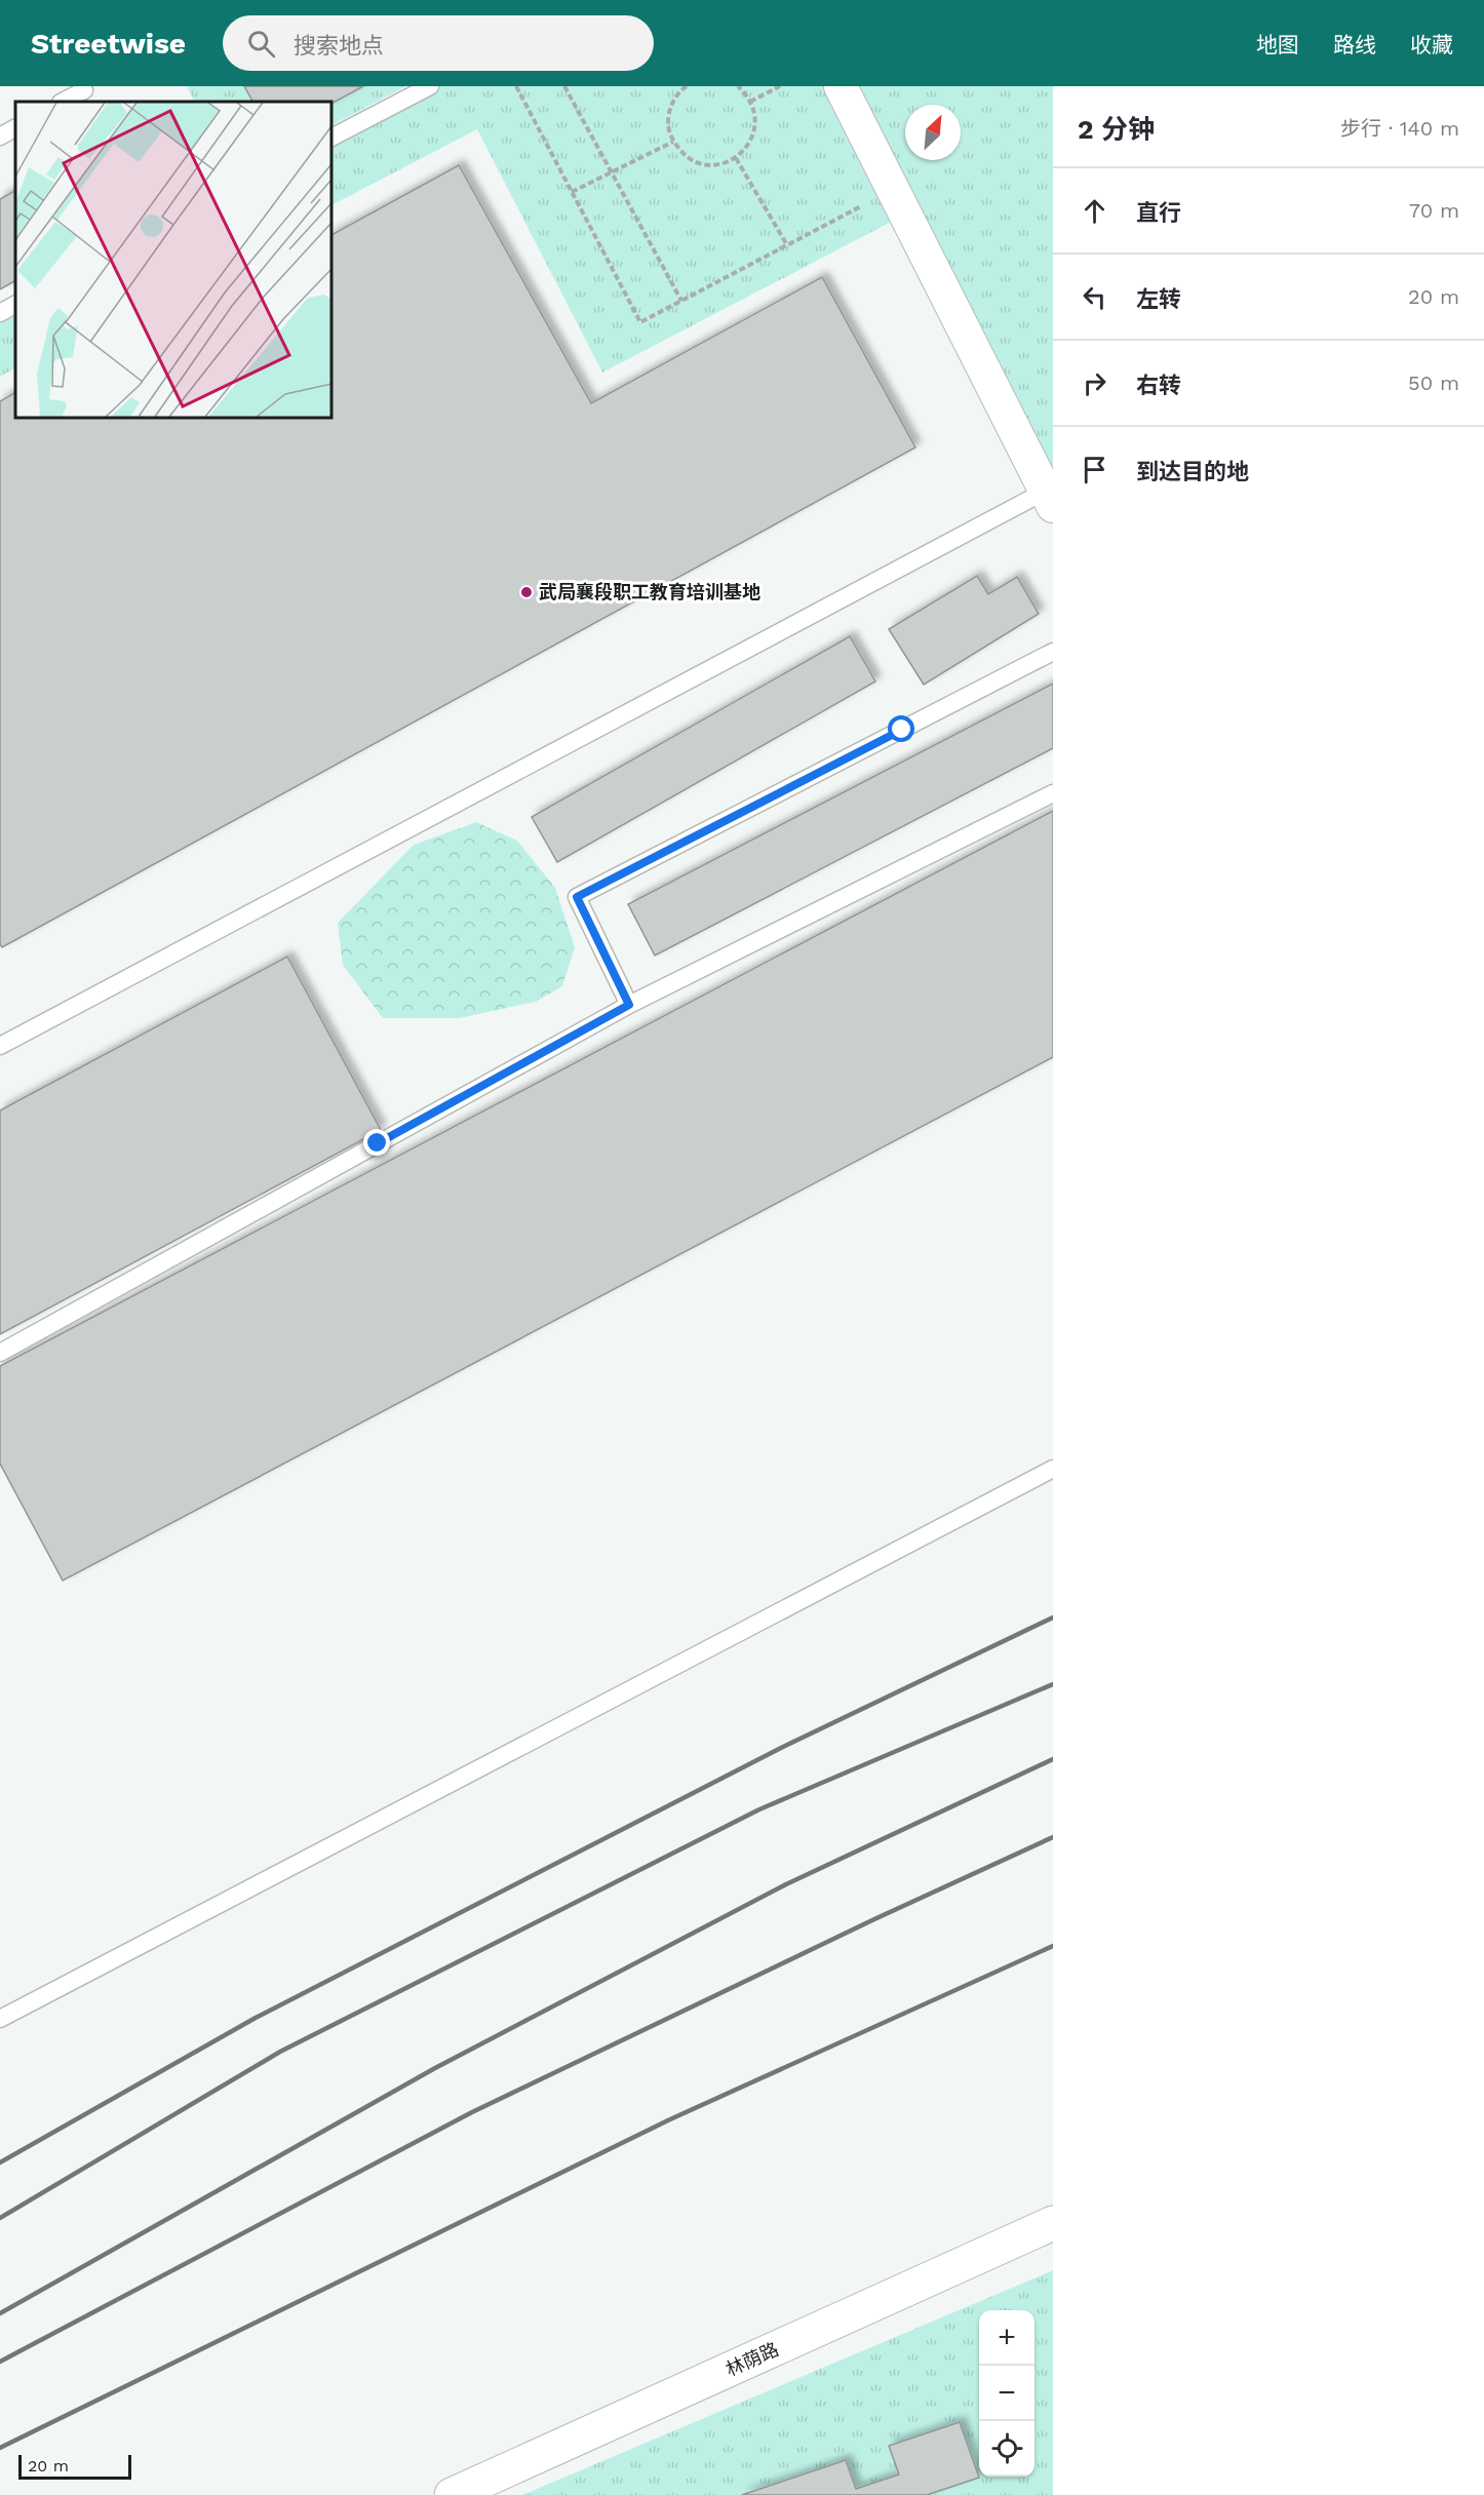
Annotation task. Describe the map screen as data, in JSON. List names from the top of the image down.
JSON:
{
  "streets": {
    "street": ["林荫路"]
  },
  "places": ["武局襄段职工教育培训基地"],
  "scale_bar": "20 m",
  "north": "top right",
  "page": {
    "header": "Streetwise",
    "search": "搜索地点",
    "nav": ["地图", "路线", "收藏"],
    "heading": ["2 分钟", "步行 · 140 m"],
    "list": [
      ["直行", "70 m"],
      ["左转", "20 m"],
      ["右转", "50 m"],
      "到达目的地"
    ],
    "map_buttons": ["+", "−"],
    "scale": "20 m"
  }
}
